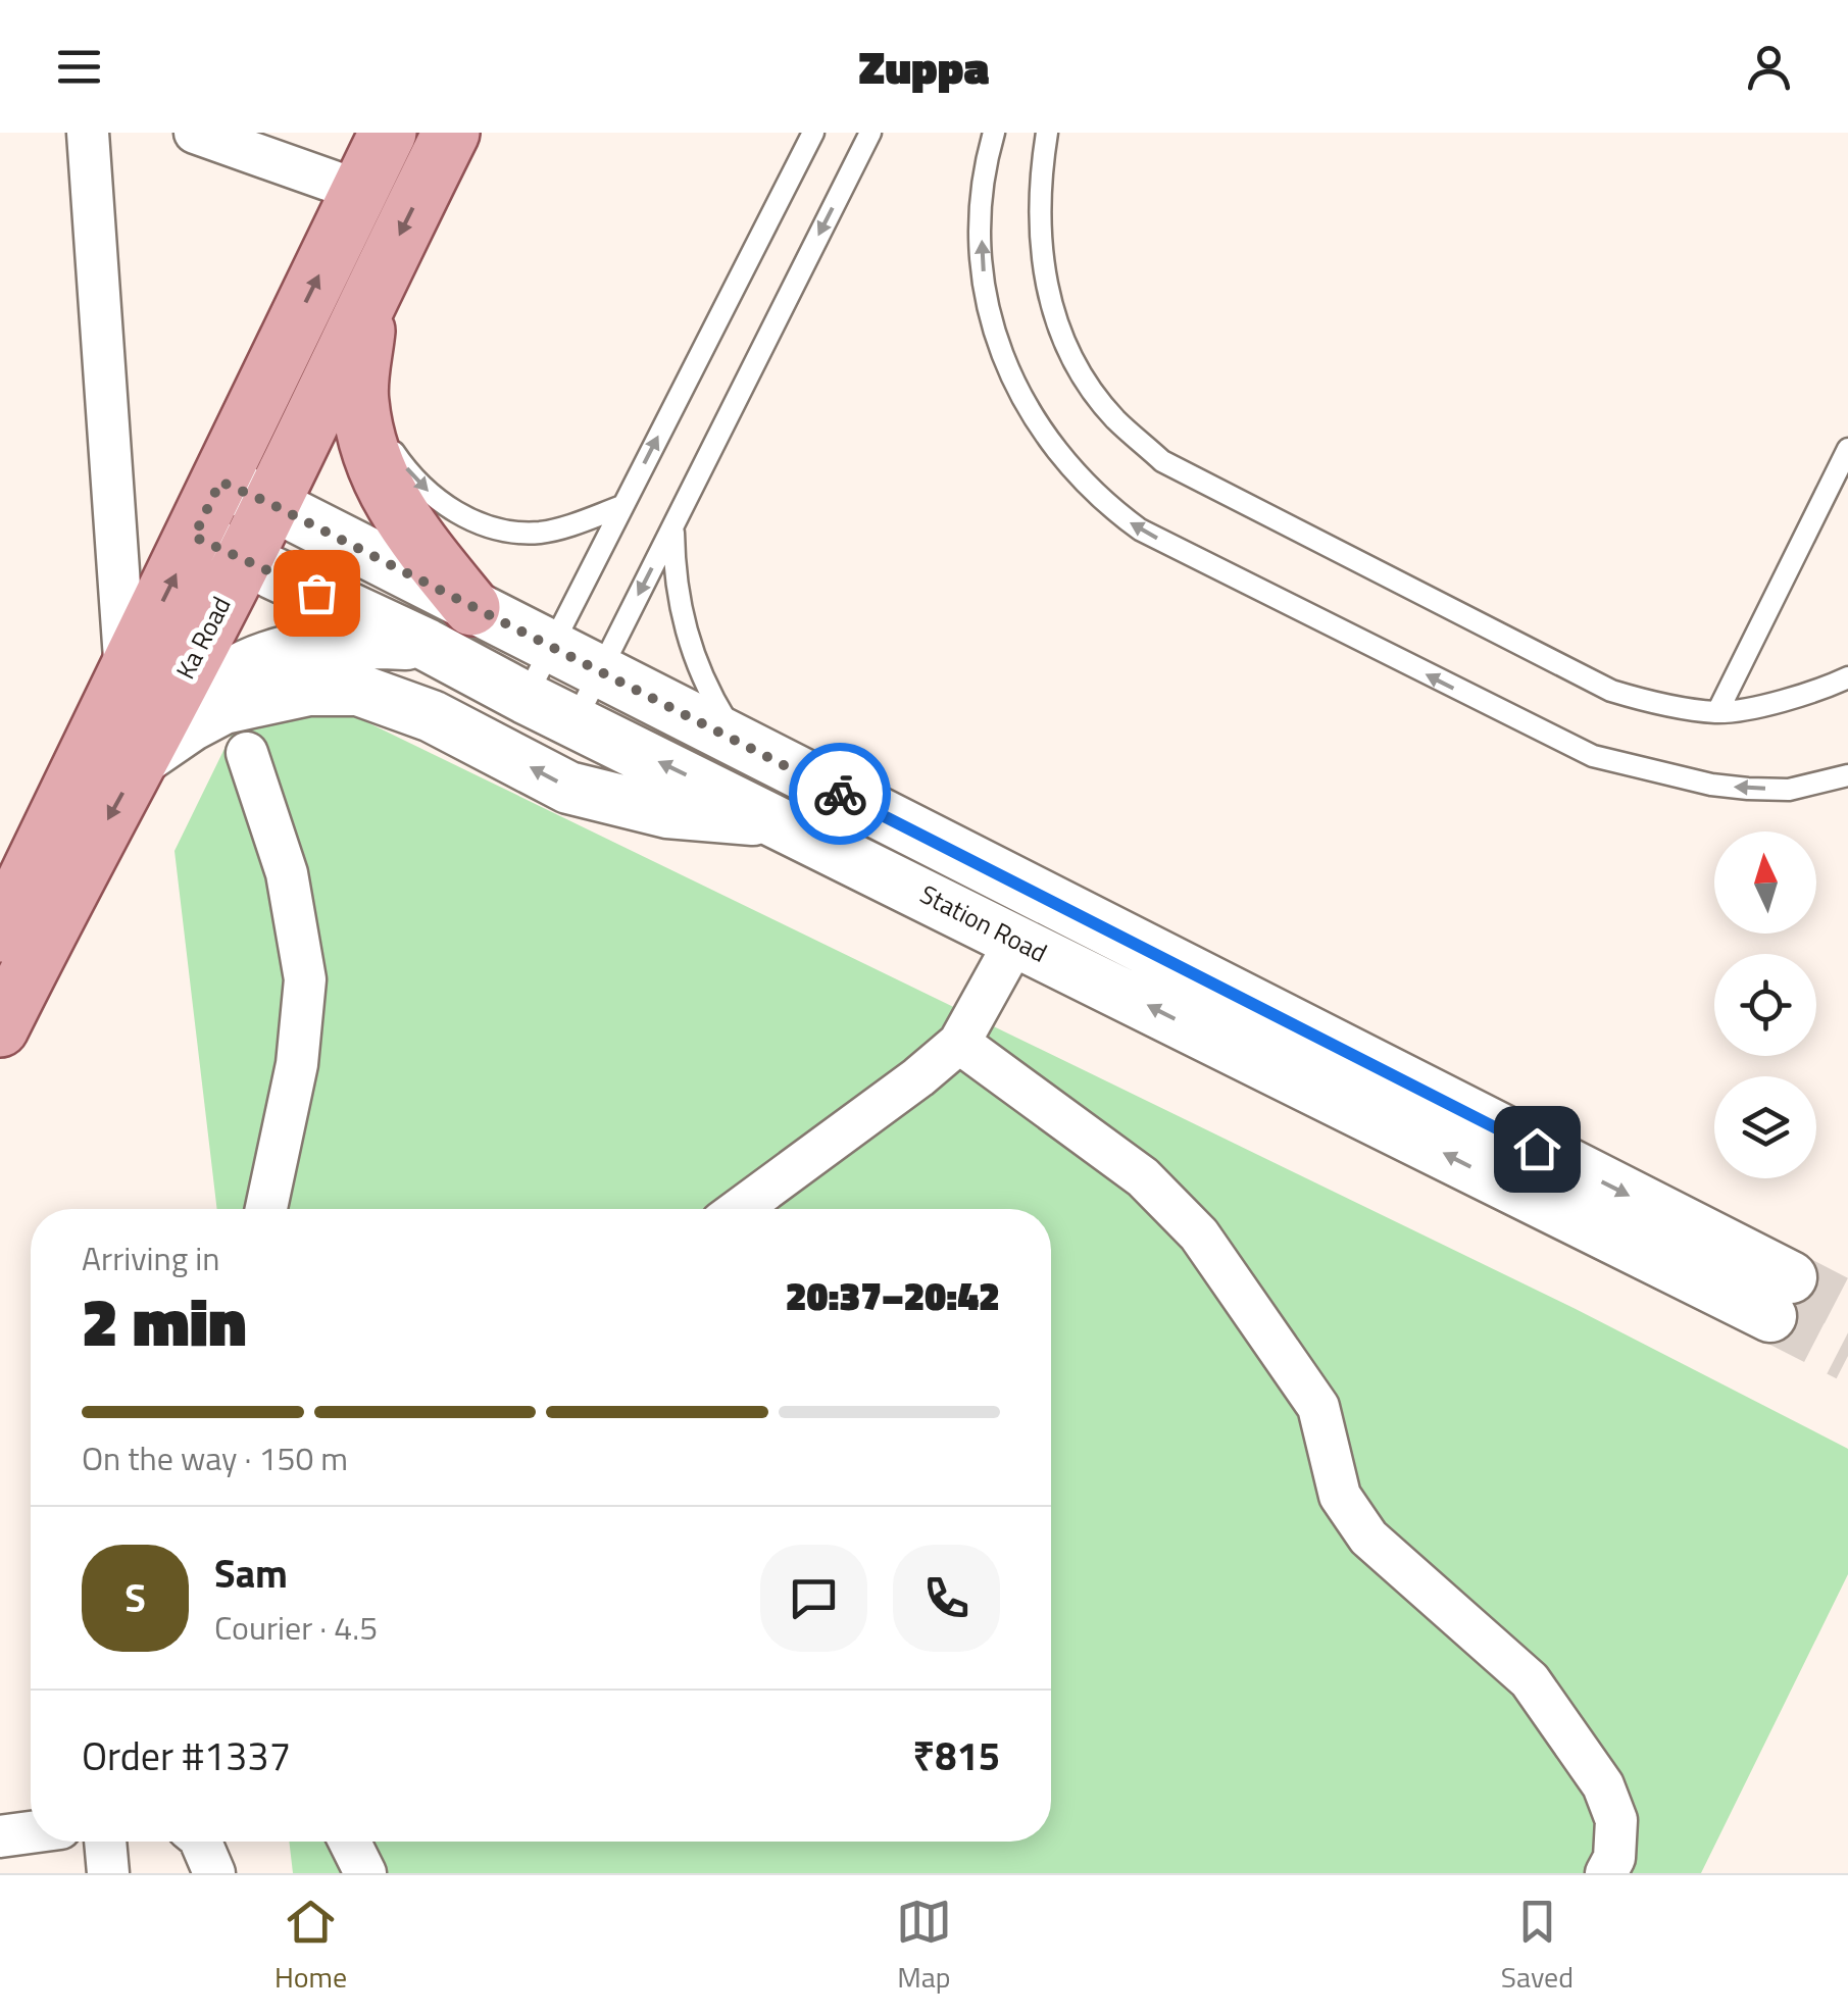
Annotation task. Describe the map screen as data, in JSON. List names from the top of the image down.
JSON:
{
  "streets": {
    "main road": ["Ka Road"],
    "street": ["Station Road"]
  },
  "crossings": [
    ["Ka Road", "Station Road"]
  ],
  "north": "top",
  "page": {
    "header": "Zuppa",
    "heading": ["2 min", "Arriving in", "20:37–20:42"],
    "panel": [
      "Sam",
      "Courier · 4.5",
      "Order #1337",
      "₹815"
    ],
    "bar": "On the way · 150 m",
    "round": "S",
    "tabs": ["Home", "Map", "Saved"]
  }
}
